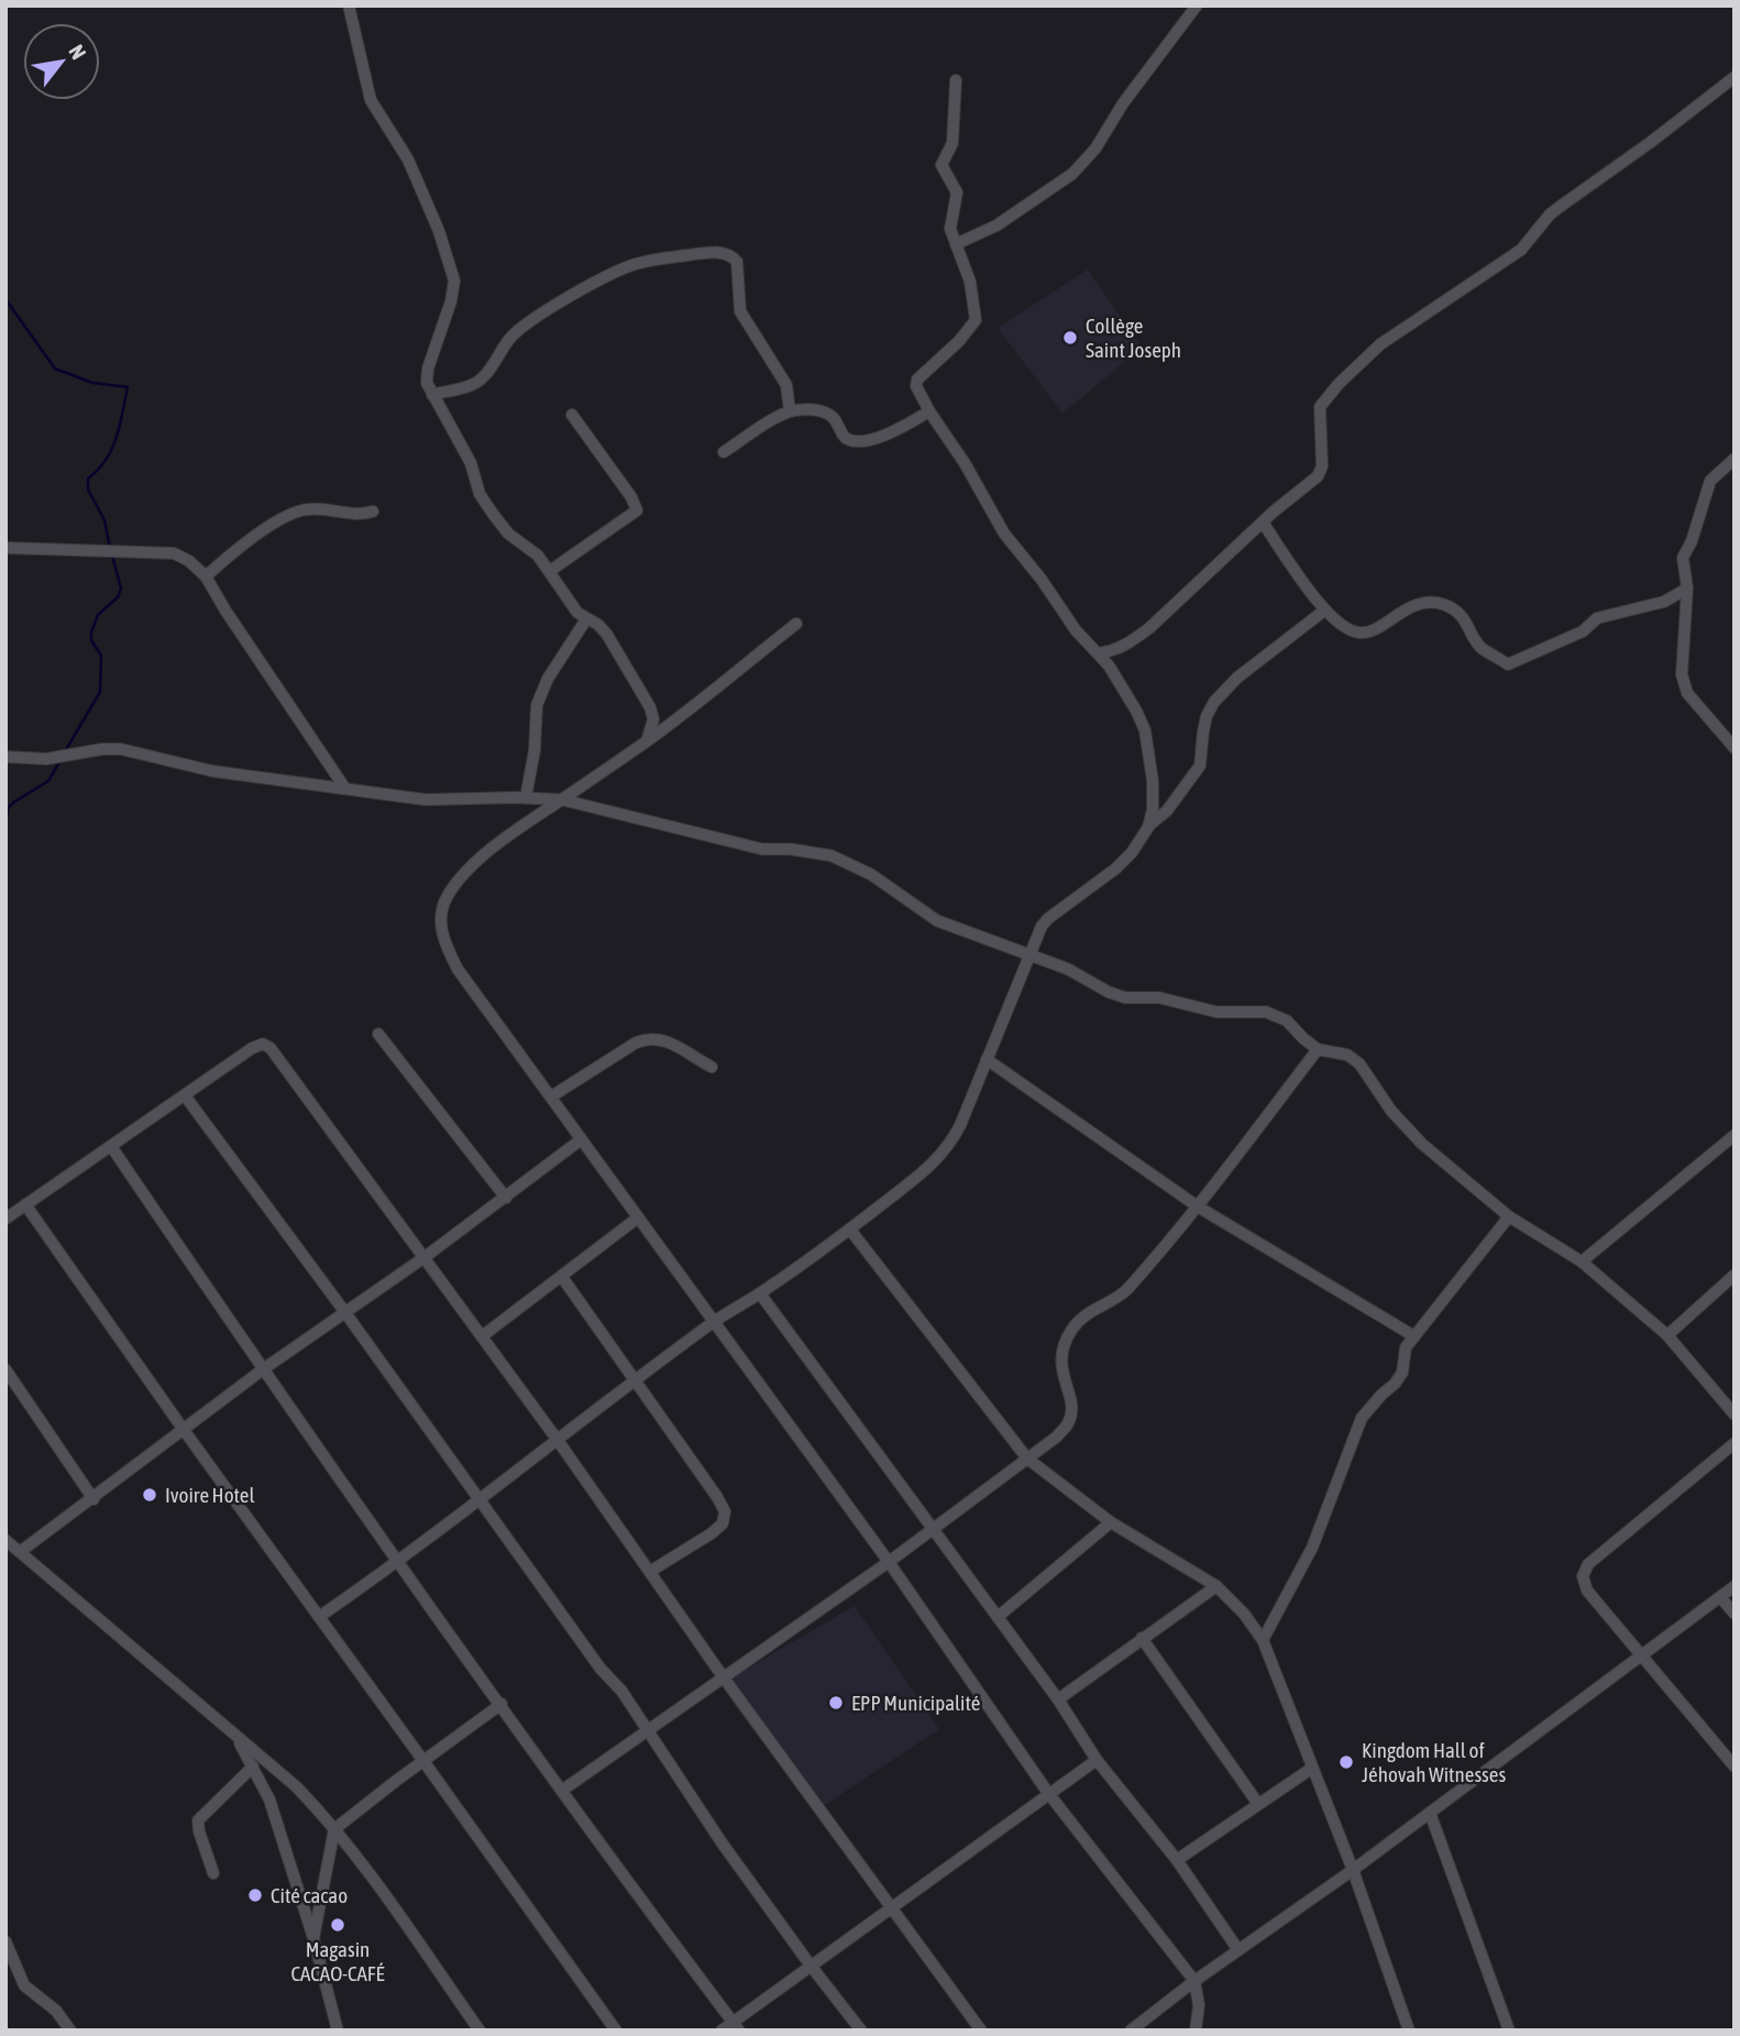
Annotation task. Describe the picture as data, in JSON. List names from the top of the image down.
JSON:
{
  "places": [
    "Collège Saint Joseph",
    "Ivoire Hotel",
    "EPP Municipalité",
    "Kingdom Hall of Jéhovah Witnesses",
    "Cité cacao",
    "Magasin CACAO-CAFÉ"
  ],
  "north": "top right"
}
